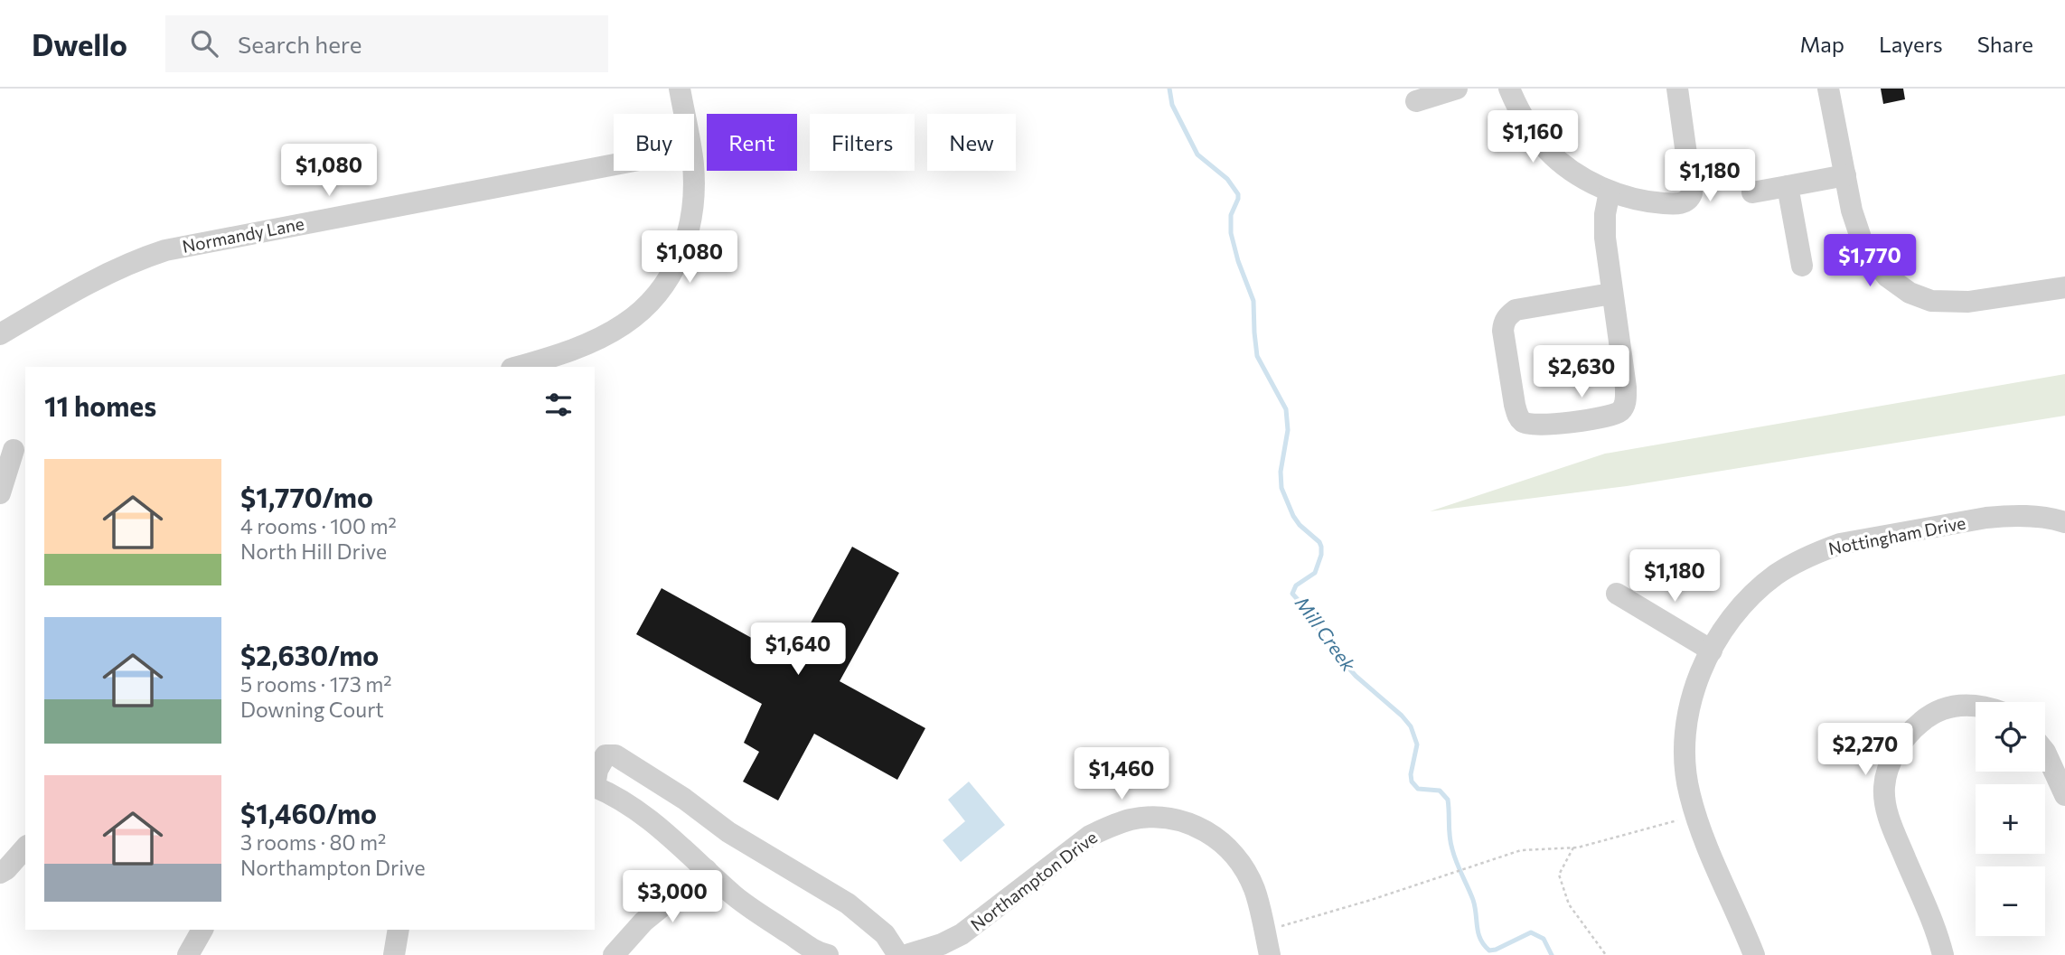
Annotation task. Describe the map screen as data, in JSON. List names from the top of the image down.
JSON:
{
  "streets": {
    "street": ["Normandy Lane", "Nottingham Drive", "Northampton Drive"]
  },
  "water": ["Mill Creek"],
  "page": {
    "header": "Dwello",
    "search": "Search here",
    "nav": ["Map", "Layers", "Share"],
    "price": [
      "$1,160",
      "$1,080",
      "$1,180",
      "$1,080",
      "$1,770",
      "$2,630",
      "$1,180",
      "$1,640",
      "$2,270",
      "$1,460",
      "$3,000"
    ],
    "chip": [
      "Buy",
      "Rent",
      "Filters",
      "New"
    ],
    "heading": "11 homes",
    "list": [
      {
        "name": "$1,770/mo",
        "note": "4 rooms · 100 m² · North Hill Drive"
      },
      {
        "name": "$2,630/mo",
        "note": "5 rooms · 173 m² · Downing Court"
      },
      {
        "name": "$1,460/mo",
        "note": "3 rooms · 80 m² · Northampton Drive"
      }
    ],
    "map_buttons": ["+", "−"]
  }
}
